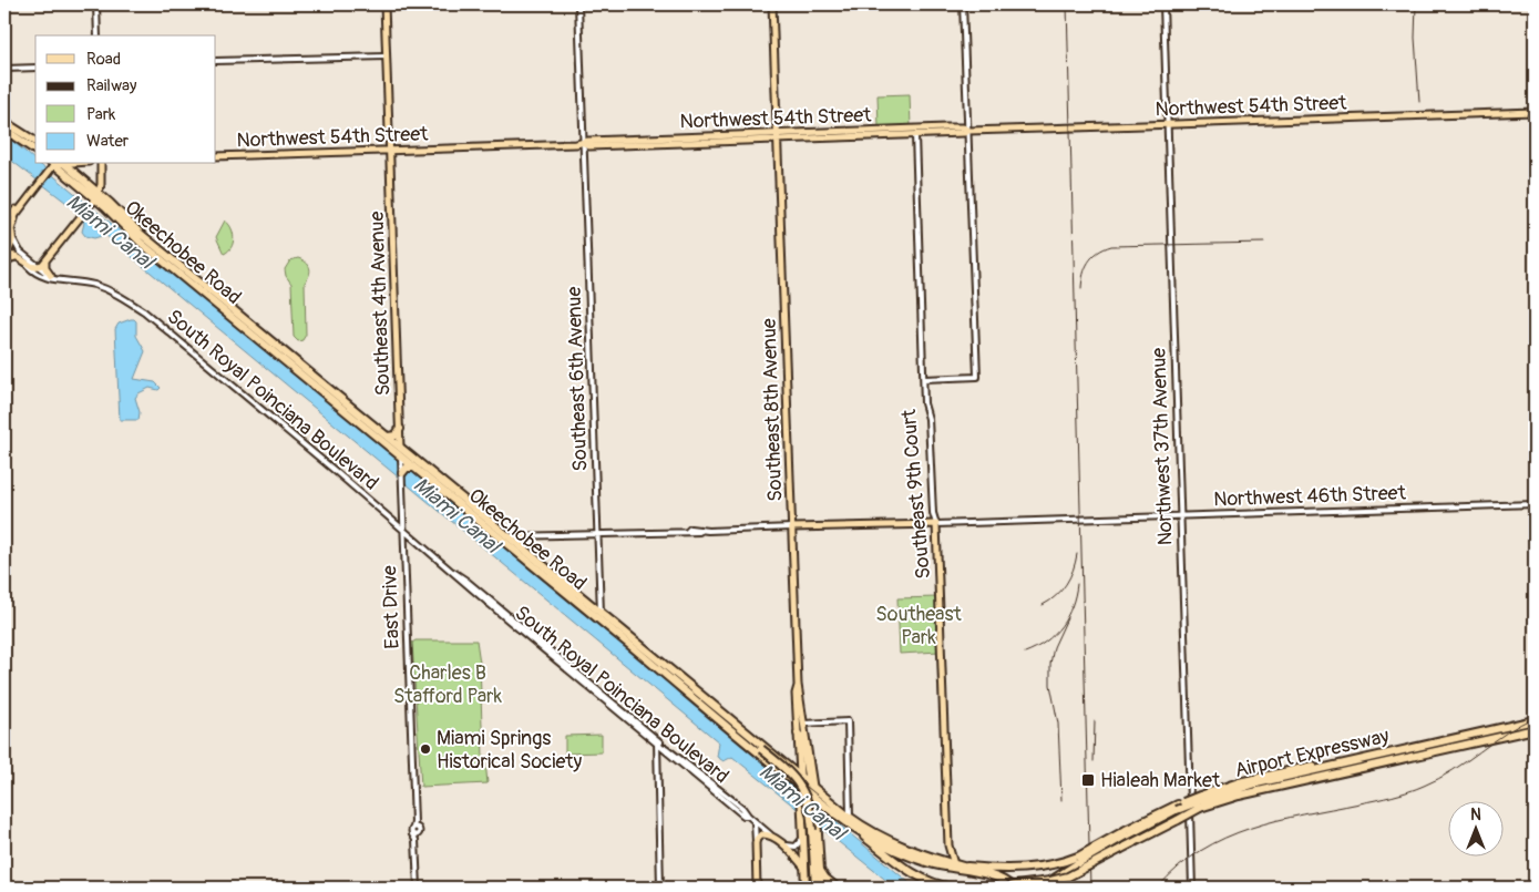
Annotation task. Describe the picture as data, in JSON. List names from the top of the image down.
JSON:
{
  "streets": {
    "highway": ["Okeechobee Road", "Airport Expressway"],
    "main road": [
      "Northwest 54th Street",
      "Southeast 4th Avenue",
      "South Royal Poinciana Boulevard",
      "Southeast 8th Avenue",
      "Southeast 9th Court"
    ],
    "street": [
      "Southeast 6th Avenue",
      "Northwest 37th Avenue",
      "Northwest 46th Street",
      "East Drive"
    ]
  },
  "crossings": [
    ["Northwest 54th Street", "Southeast 4th Avenue"],
    ["Northwest 54th Street", "Southeast 6th Avenue"],
    ["Northwest 54th Street", "Southeast 8th Avenue"],
    ["Northwest 54th Street", "Northwest 37th Avenue"],
    ["Northwest 54th Street", "Southeast 9th Court"],
    ["Okeechobee Road", "Southeast 4th Avenue"],
    ["Okeechobee Road", "Southeast 6th Avenue"],
    ["Okeechobee Road", "Southeast 9th Court"],
    ["Okeechobee Road", "East Drive"],
    ["Okeechobee Road", "Airport Expressway"],
    ["Southeast 4th Avenue", "East Drive"],
    ["South Royal Poinciana Boulevard", "East Drive"],
    ["Northwest 37th Avenue", "Northwest 46th Street"],
    ["Southeast 9th Court", "Northwest 46th Street"]
  ],
  "water": ["Miami Canal"],
  "parks": ["Southeast Park", "Charles B Stafford Park"],
  "places": {
    "other": ["Miami Springs Historical Society"],
    "transit": ["Hialeah Market"]
  },
  "legend": [
    "Road",
    "Railway",
    "Park",
    "Water"
  ],
  "north": "top"
}
